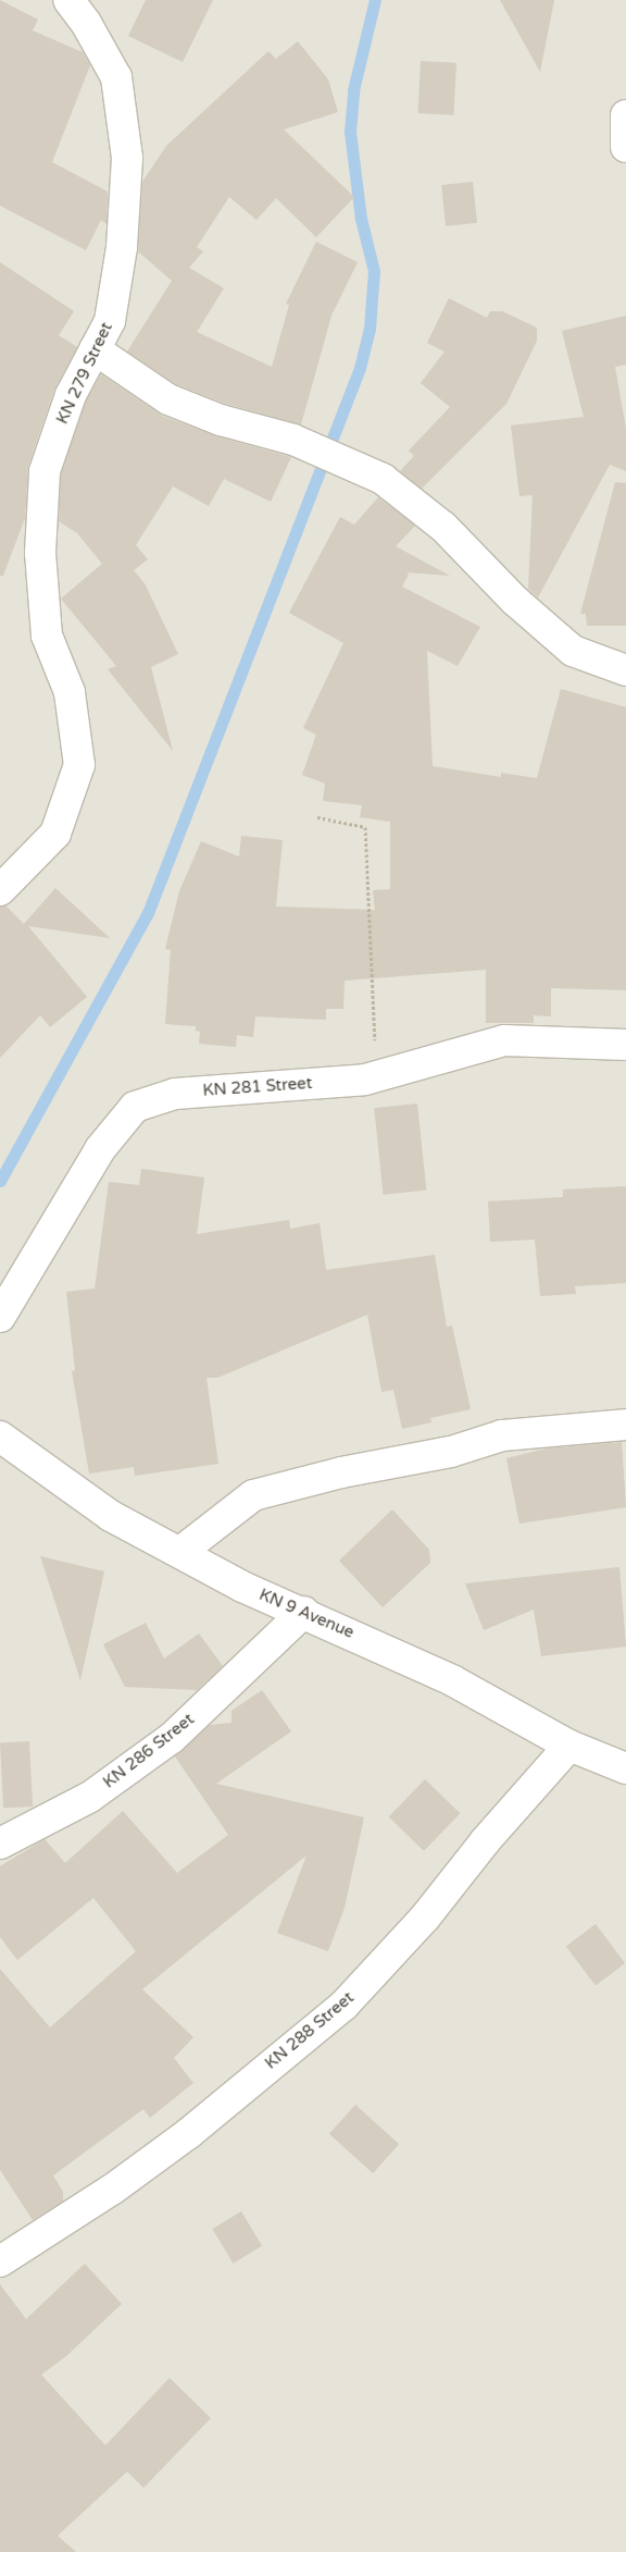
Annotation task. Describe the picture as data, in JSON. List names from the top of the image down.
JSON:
{
  "streets": {
    "street": [
      "KN 279 Street",
      "KN 281 Street",
      "KN 9 Avenue",
      "KN 286 Street",
      "KN 288 Street"
    ]
  },
  "crossings": [
    ["KN 9 Avenue", "KN 286 Street"],
    ["KN 9 Avenue", "KN 288 Street"]
  ]
}
